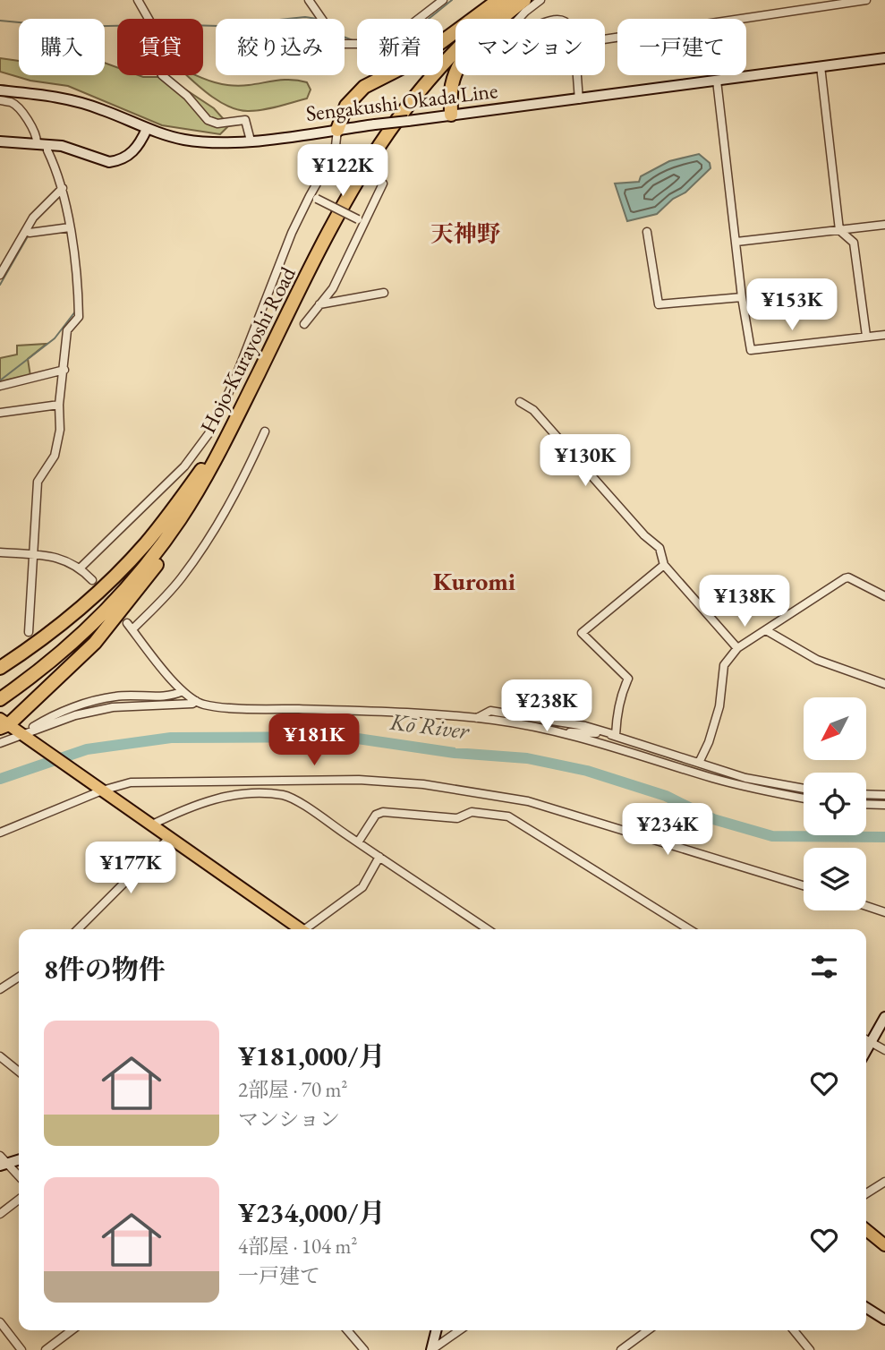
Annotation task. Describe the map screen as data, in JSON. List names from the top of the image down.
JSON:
{
  "streets": {
    "highway": ["Hojo-Kurayoshi Road"],
    "main road": ["Sengakushi Okada Line"]
  },
  "districts": ["天神野", "Kuromi"],
  "water": ["Kō River"],
  "north": "bottom left",
  "page": {
    "chip": [
      "購入",
      "賃貸",
      "絞り込み",
      "新着",
      "マンション",
      "一戸建て"
    ],
    "price": [
      "¥122K",
      "¥153K",
      "¥130K",
      "¥138K",
      "¥238K",
      "¥181K",
      "¥234K",
      "¥177K"
    ],
    "heading": "8件の物件",
    "list": [
      {
        "name": "¥181,000/月",
        "note": "2部屋 · 70 m² · マンション"
      },
      {
        "name": "¥234,000/月",
        "note": "4部屋 · 104 m² · 一戸建て"
      }
    ]
  }
}
